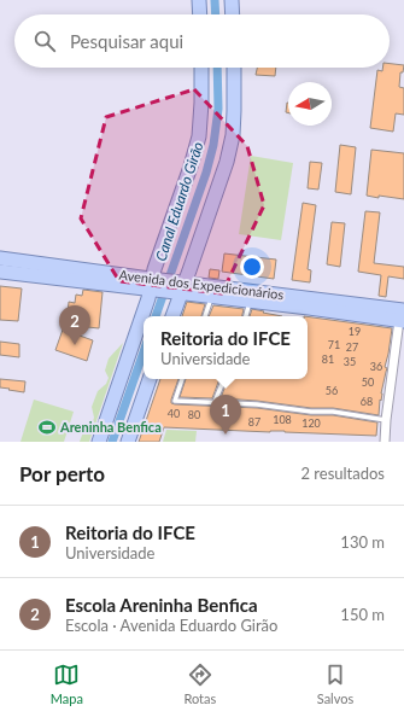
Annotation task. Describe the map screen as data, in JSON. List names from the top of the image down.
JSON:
{
  "streets": {
    "main road": ["Avenida dos Expedicionários"]
  },
  "water": ["Canal Eduardo Girão"],
  "places": {
    "sports": ["Areninha Benfica"]
  },
  "house_numbers": [
    "19",
    "71",
    "27",
    "81",
    "35",
    "36",
    "50",
    "56",
    "68",
    "40",
    "80",
    "108",
    "87",
    "120"
  ],
  "north": "left",
  "page": {
    "search": "Pesquisar aqui",
    "pins": ["2", "1"],
    "popup": ["Reitoria do IFCE", "Universidade"],
    "heading": ["Por perto", "2 resultados"],
    "list": [
      {
        "mark": "1",
        "name": "Reitoria do IFCE",
        "note": "Universidade",
        "value": "130 m"
      },
      {
        "mark": "2",
        "name": "Escola Areninha Benfica",
        "note": "Escola · Avenida Eduardo Girão",
        "value": "150 m"
      }
    ],
    "nav": ["Mapa", "Rotas", "Salvos"]
  }
}
